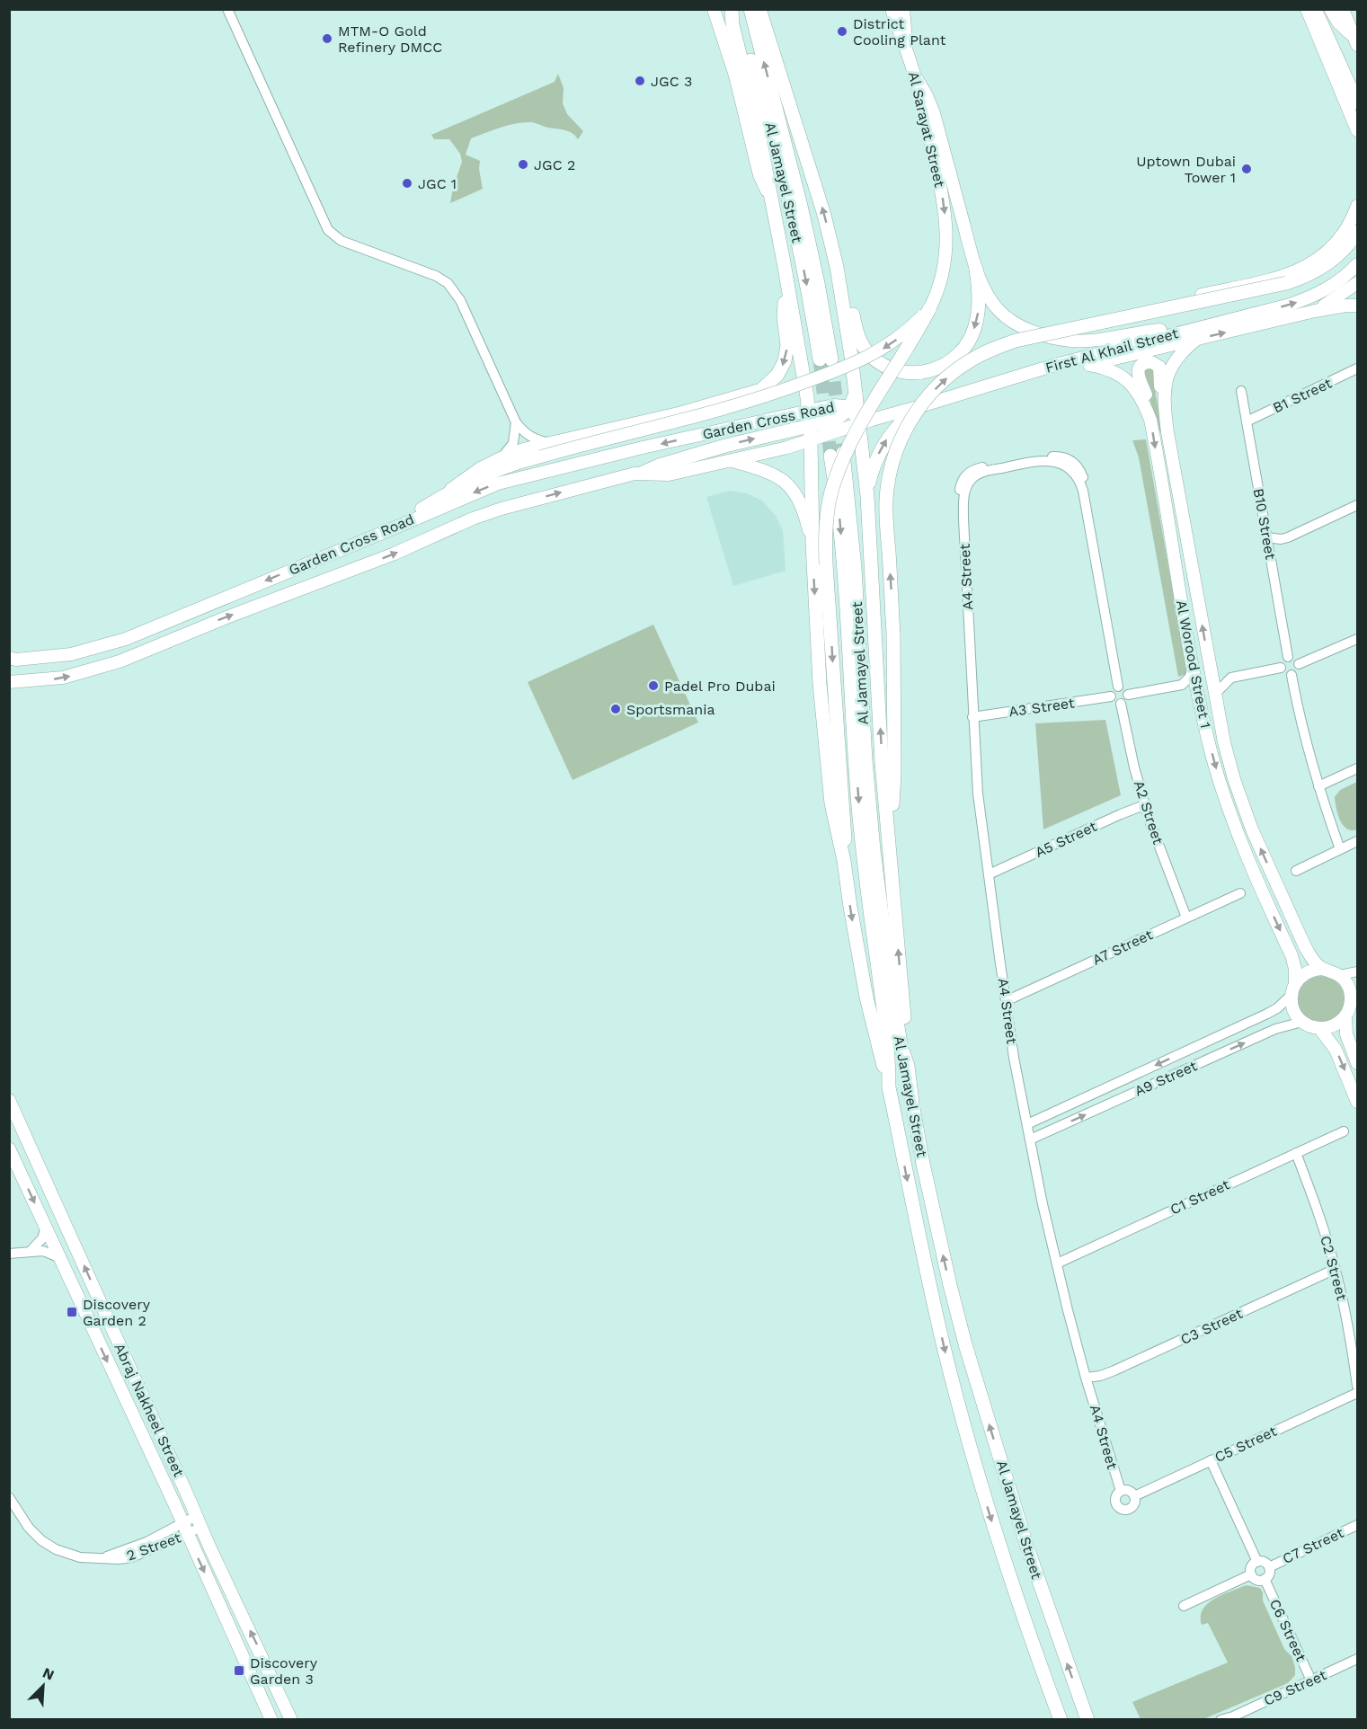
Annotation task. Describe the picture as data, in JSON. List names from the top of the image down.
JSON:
{
  "streets": {
    "main road": [
      "Al Sarayat Street",
      "Al Jamayel Street",
      "First Al Khail Street",
      "Garden Cross Road",
      "Al Worood Street 1",
      "Abraj Nakheel Street"
    ],
    "street": [
      "B1 Street",
      "B10 Street",
      "A4 Street",
      "A3 Street",
      "A2 Street",
      "A5 Street",
      "A7 Street",
      "A9 Street",
      "C1 Street",
      "C2 Street",
      "C3 Street",
      "C5 Street",
      "C7 Street",
      "2 Street",
      "C6 Street",
      "C9 Street"
    ]
  },
  "crossings": [
    ["First Al Khail Street", "Garden Cross Road"],
    ["B1 Street", "B10 Street"],
    ["A4 Street", "A3 Street"],
    ["A4 Street", "A2 Street"],
    ["A4 Street", "A5 Street"],
    ["A4 Street", "A7 Street"],
    ["A4 Street", "A9 Street"],
    ["A4 Street", "C1 Street"],
    ["A4 Street", "C3 Street"],
    ["A4 Street", "C5 Street"],
    ["Al Worood Street 1", "A9 Street"],
    ["A3 Street", "A2 Street"],
    ["A2 Street", "A5 Street"],
    ["A2 Street", "A7 Street"],
    ["C1 Street", "C2 Street"],
    ["C2 Street", "C3 Street"],
    ["Abraj Nakheel Street", "2 Street"],
    ["C7 Street", "C6 Street"],
    ["C6 Street", "C9 Street"]
  ],
  "places": {
    "other": [
      "District Cooling Plant",
      "MTM-O Gold Refinery DMCC",
      "JGC 3",
      "JGC 2",
      "Uptown Dubai Tower 1",
      "JGC 1",
      "Padel Pro Dubai",
      "Sportsmania"
    ],
    "transit": ["Discovery Garden 2", "Discovery Garden 3"]
  },
  "north": "top right"
}
